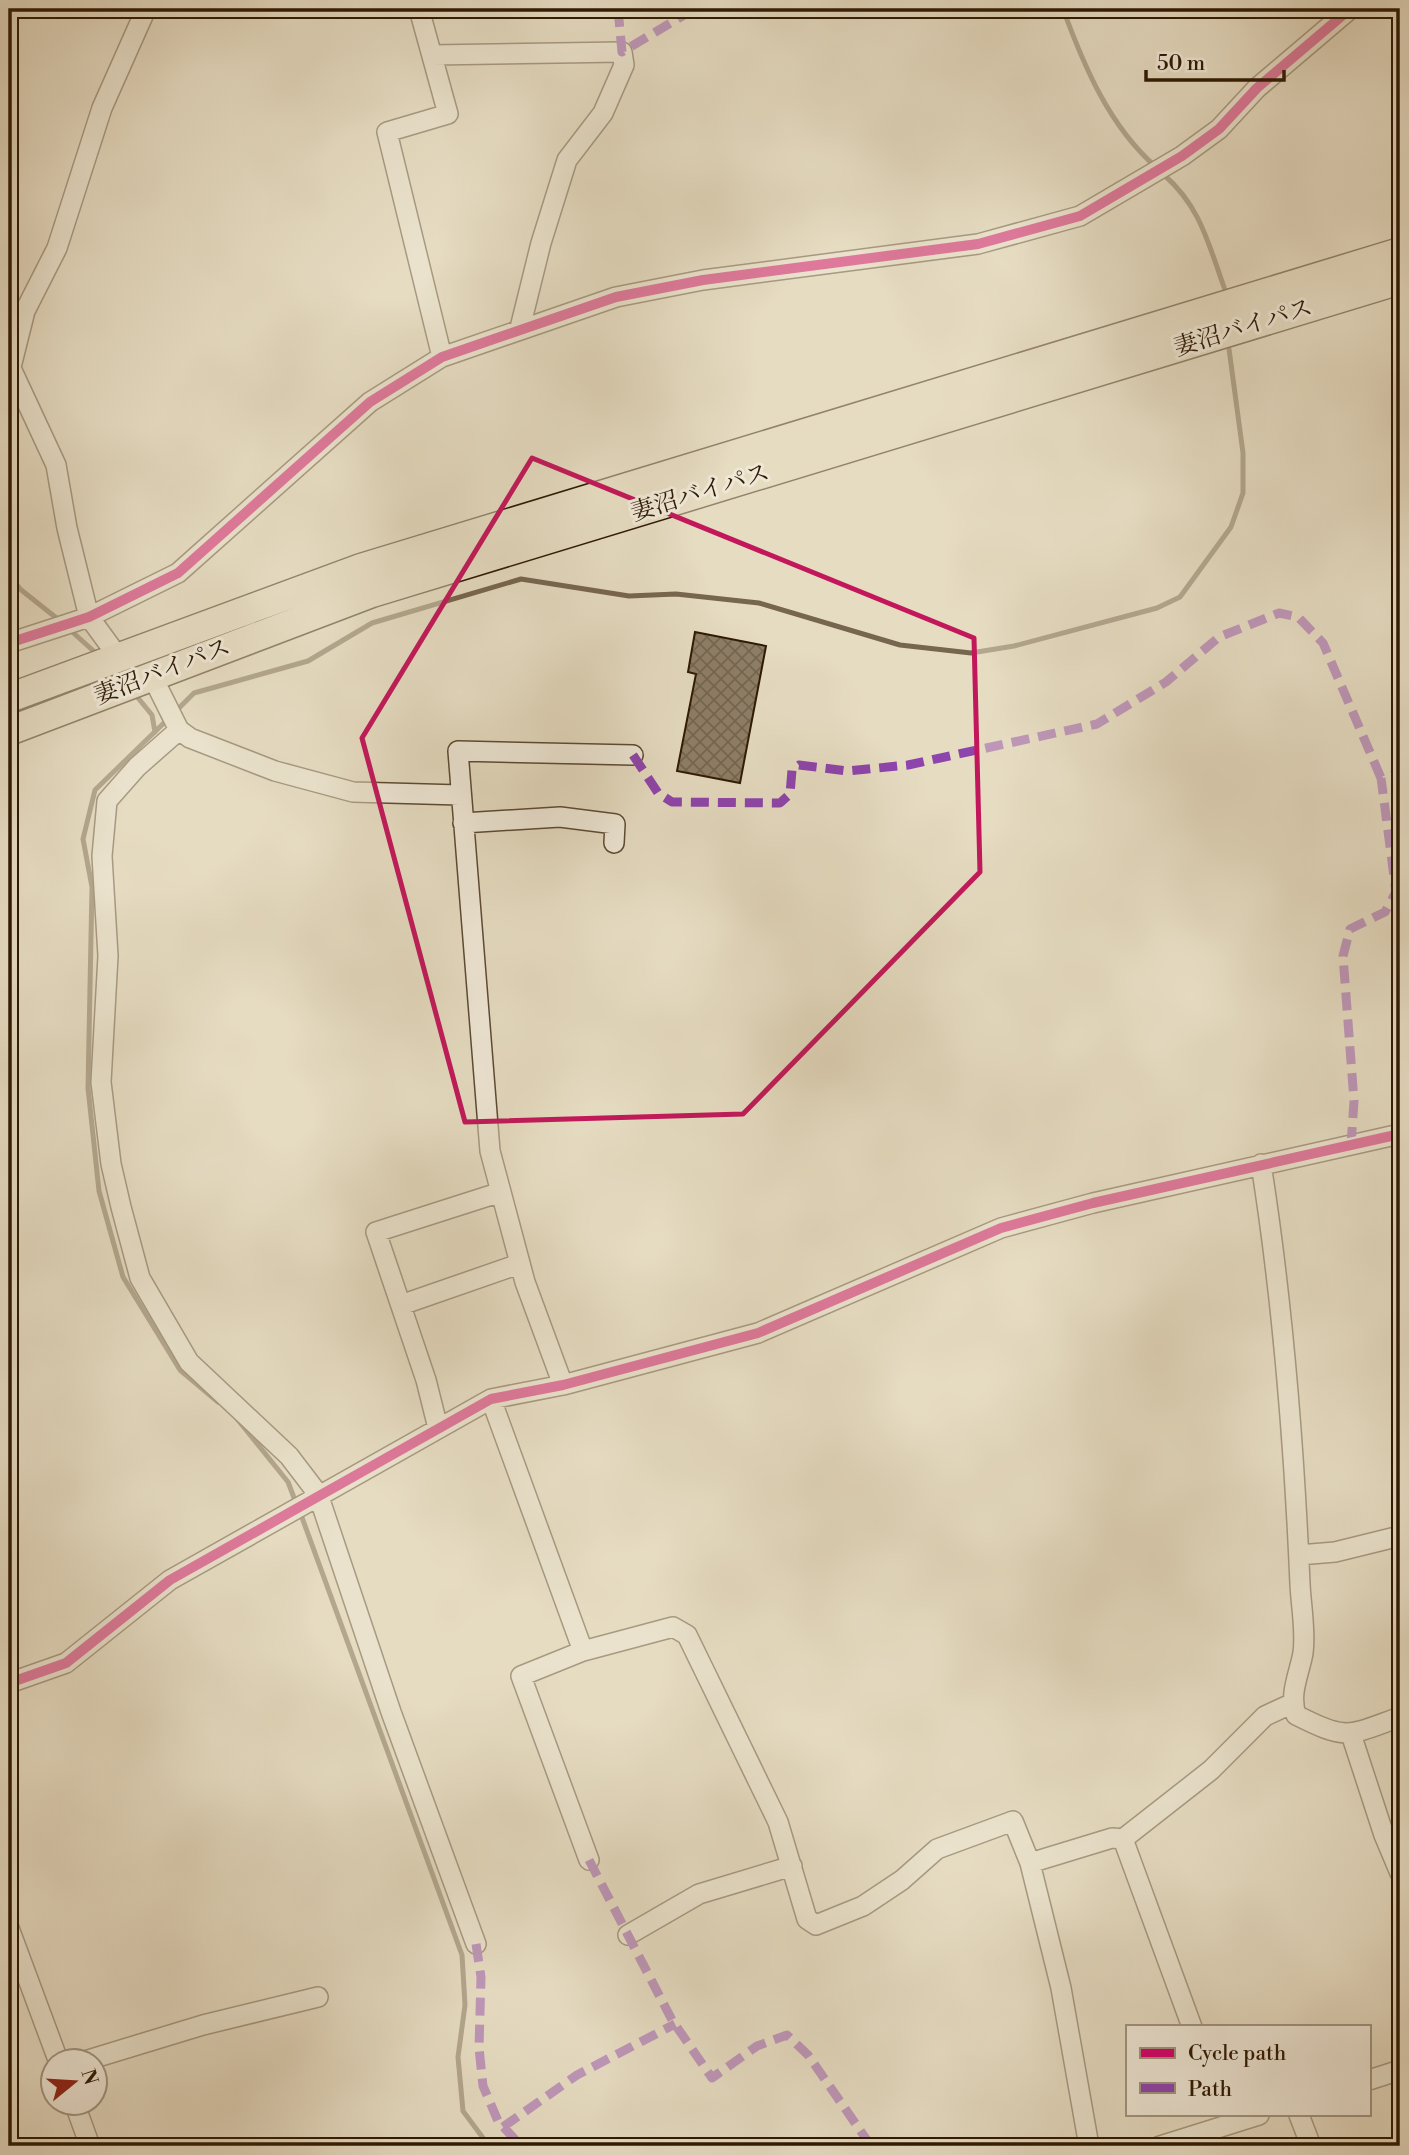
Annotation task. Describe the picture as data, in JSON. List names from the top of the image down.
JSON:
{
  "streets": {
    "highway": ["妻沼バイパス"]
  },
  "legend": ["Cycle path", "Path"],
  "scale_bar": "50 m",
  "north": "right"
}
